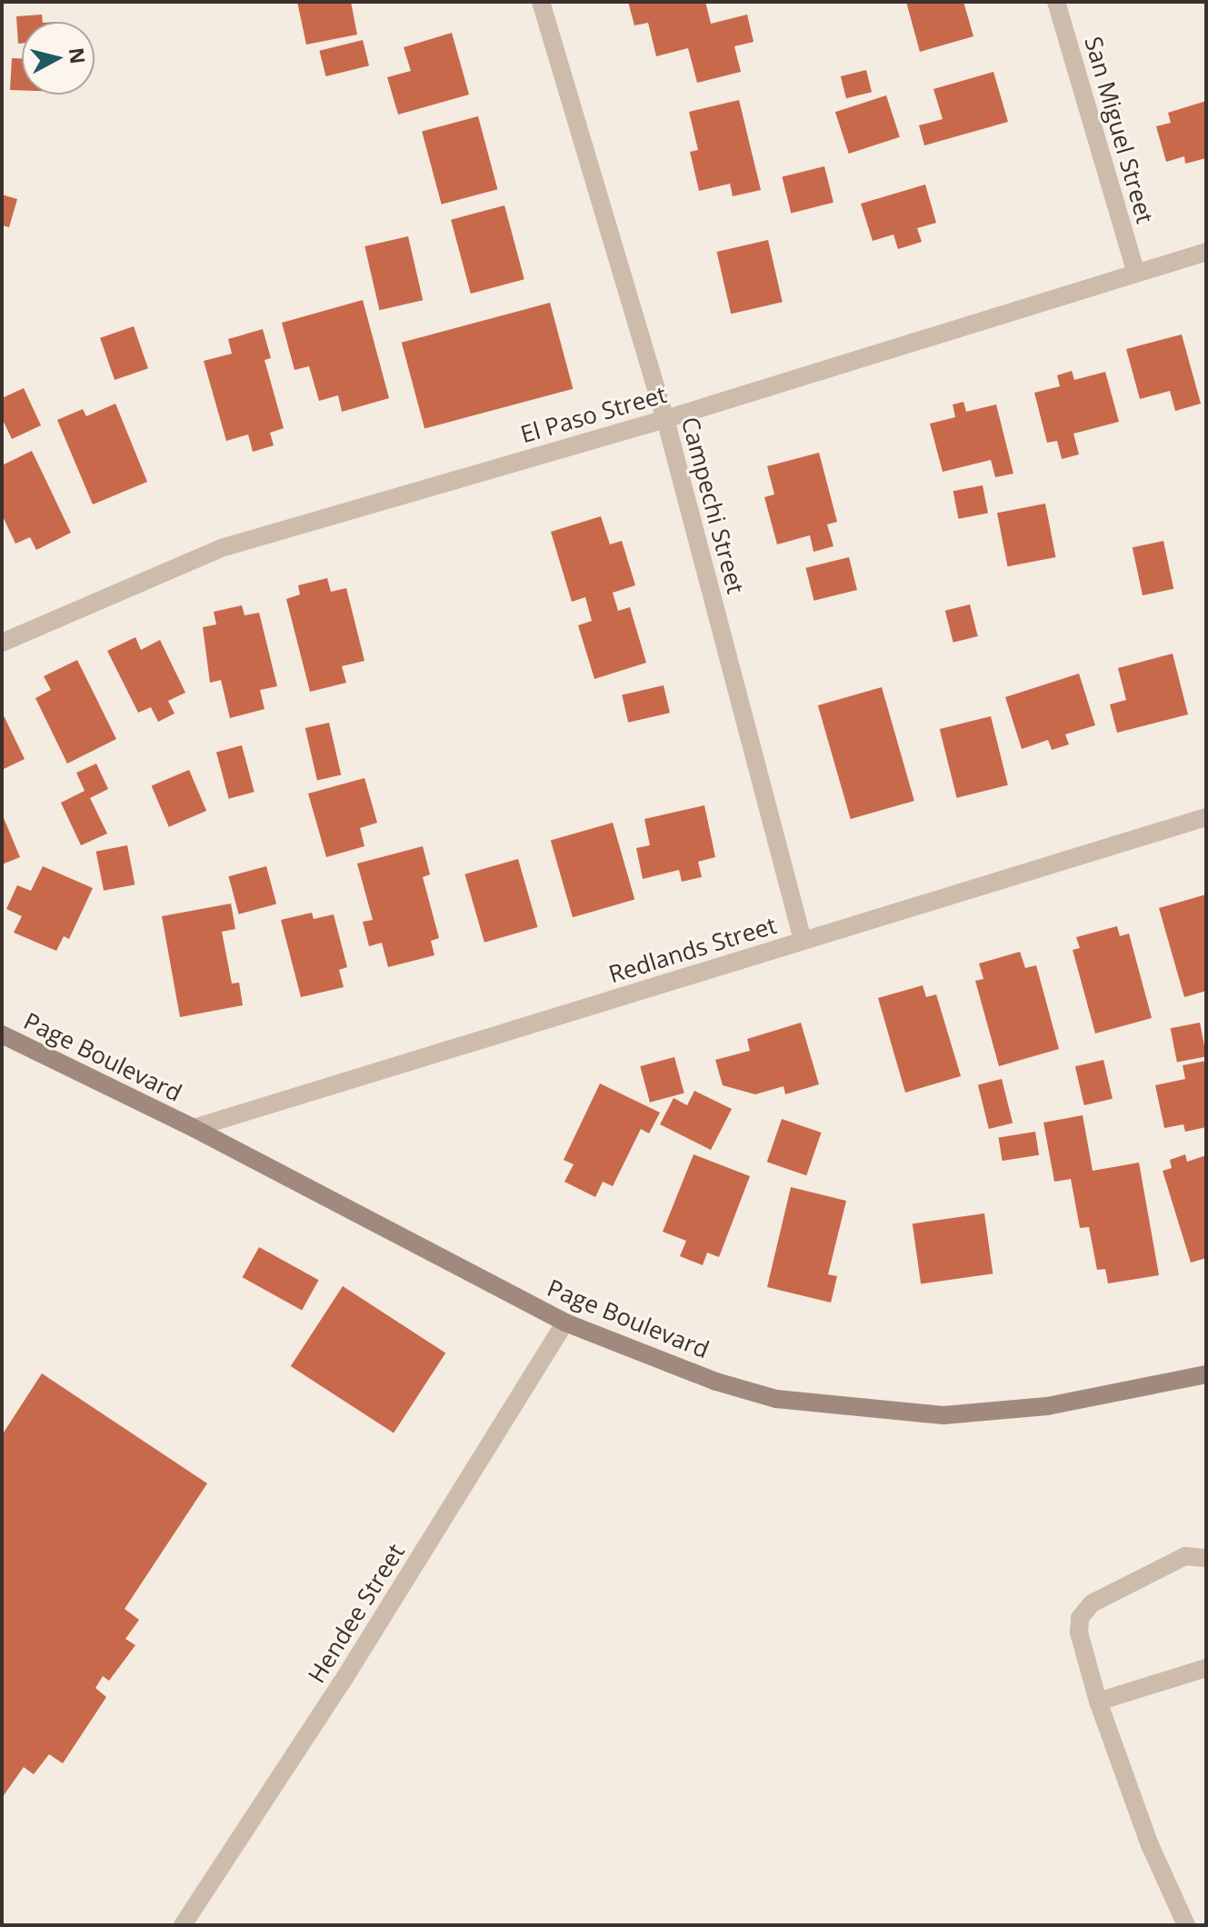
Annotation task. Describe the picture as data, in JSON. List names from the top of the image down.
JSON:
{
  "streets": {
    "street": [
      "San Miguel Street",
      "El Paso Street",
      "Campechi Street",
      "Redlands Street",
      "Page Boulevard",
      "Hendee Street"
    ]
  },
  "crossings": [
    ["San Miguel Street", "El Paso Street"],
    ["El Paso Street", "Campechi Street"],
    ["Campechi Street", "Redlands Street"],
    ["Redlands Street", "Page Boulevard"],
    ["Page Boulevard", "Hendee Street"]
  ],
  "north": "right"
}
